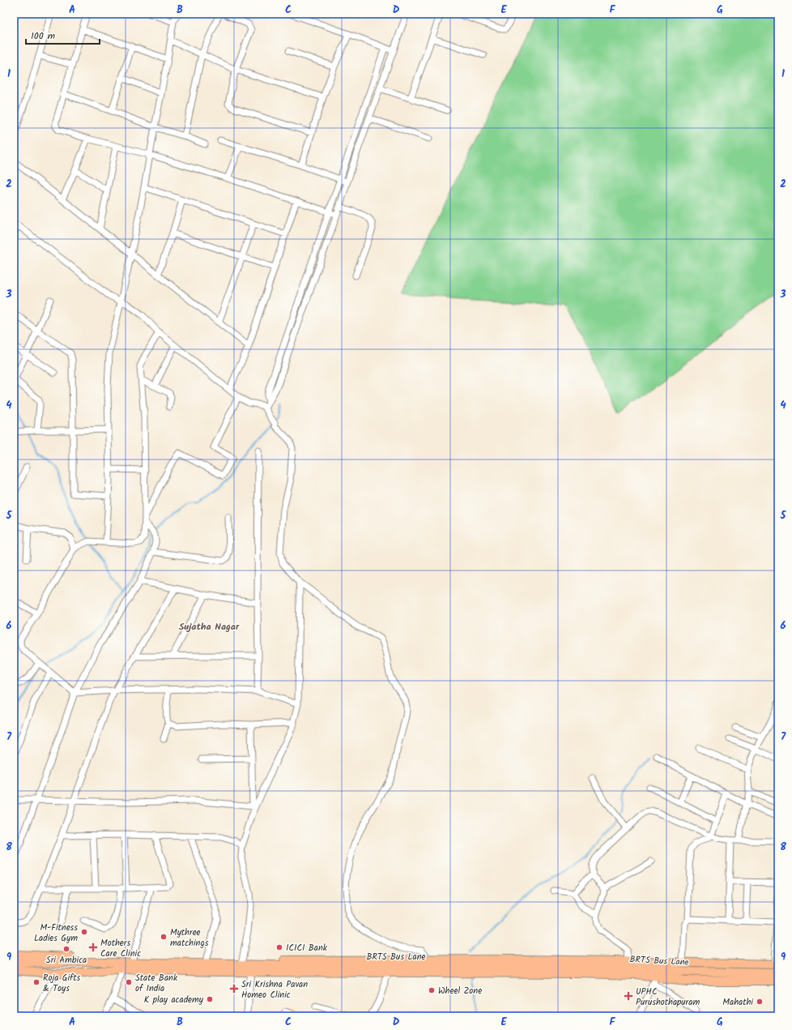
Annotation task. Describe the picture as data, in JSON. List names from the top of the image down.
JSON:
{
  "streets": {
    "main road": ["BRTS Bus Lane"]
  },
  "districts": ["Sujatha Nagar"],
  "places": {
    "other": [
      "M-Fitness Ladies Gym",
      "Mythree matchings",
      "ICICI Bank",
      "Sri Ambica",
      "Roja Gifts & Toys",
      "State Bank of India",
      "Wheel Zone",
      "K play academy",
      "Mahathi"
    ],
    "health": ["Mothers Care Clinic", "Sri Krishna Pavan Homeo Clinic", "UPHC Purushothapuram"]
  },
  "scale_bar": "100 m",
  "grid": {
    "columns": [
      "A",
      "B",
      "C",
      "D",
      "E",
      "F",
      "G"
    ],
    "rows": [
      "1",
      "2",
      "3",
      "4",
      "5",
      "6",
      "7",
      "8",
      "9"
    ]
  }
}
